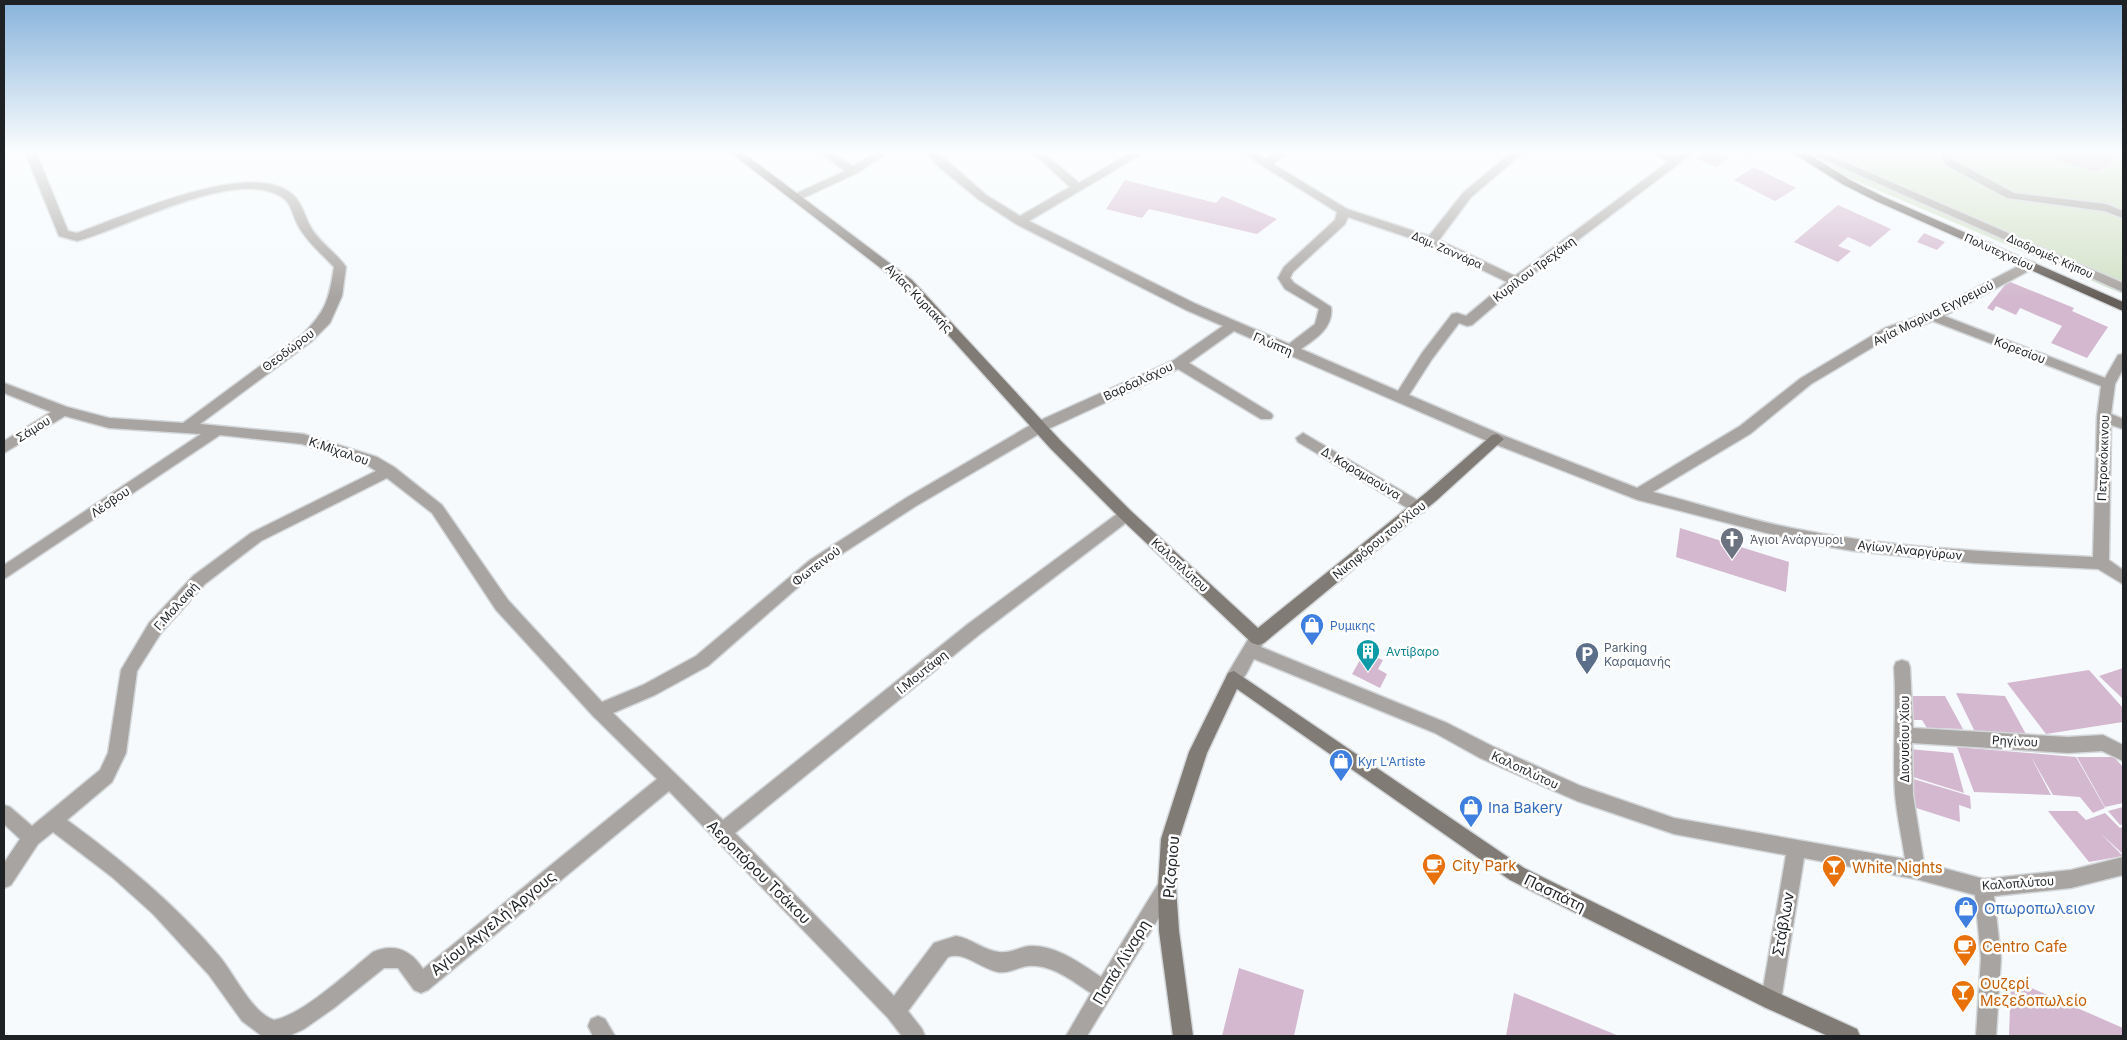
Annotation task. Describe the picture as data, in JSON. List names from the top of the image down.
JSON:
{
  "streets": {
    "main road": ["Πολυτεχνείου"],
    "street": [
      "Δαμ. Ζαννάρα",
      "Διαδρομές Κήπου",
      "Κυρίλου Τρεχάκη",
      "Αγίας Κυριακής",
      "Αγία Μαρίνα Εγγρεμού",
      "Γλύπτη",
      "Θεοδώρου",
      "Κορεσίου",
      "Βαρδαλάχου",
      "Σάμου",
      "Κ.Μίχαλου",
      "Πετροκόκκινου",
      "Δ. Καραμαούνα",
      "Λέσβου",
      "Νικηφόρου του Χίου",
      "Αγίων Αναργύρων",
      "Καλοπλύτου",
      "Φωτεινού",
      "Γ.Μαλαφή",
      "Ι.Μουτάφη",
      "Διονυσίου Χίου",
      "Ρηγίνου",
      "Ριζαριου",
      "Αεροπόρου Τσάκου",
      "Πασπάτη",
      "Αγίου Αγγελή Άργους",
      "Στάβλων",
      "Παπά Λίναρη"
    ]
  },
  "crossings": [
    ["Δαμ. Ζαννάρα", "Κυρίλου Τρεχάκη"],
    ["Πολυτεχνείου", "Αγία Μαρίνα Εγγρεμού"],
    ["Κυρίλου Τρεχάκη", "Γλύπτη"],
    ["Αγίας Κυριακής", "Βαρδαλάχου"],
    ["Αγίας Κυριακής", "Καλοπλύτου"],
    ["Αγίας Κυριακής", "Φωτεινού"],
    ["Αγία Μαρίνα Εγγρεμού", "Γλύπτη"],
    ["Αγία Μαρίνα Εγγρεμού", "Κορεσίου"],
    ["Αγία Μαρίνα Εγγρεμού", "Αγίων Αναργύρων"],
    ["Γλύπτη", "Βαρδαλάχου"],
    ["Γλύπτη", "Νικηφόρου του Χίου"],
    ["Γλύπτη", "Αγίων Αναργύρων"],
    ["Θεοδώρου", "Κ.Μίχαλου"],
    ["Κορεσίου", "Πετροκόκκινου"],
    ["Βαρδαλάχου", "Καλοπλύτου"],
    ["Βαρδαλάχου", "Φωτεινού"],
    ["Σάμου", "Κ.Μίχαλου"],
    ["Κ.Μίχαλου", "Λέσβου"],
    ["Κ.Μίχαλου", "Φωτεινού"],
    ["Κ.Μίχαλου", "Γ.Μαλαφή"],
    ["Κ.Μίχαλου", "Αεροπόρου Τσάκου"],
    ["Πετροκόκκινου", "Αγίων Αναργύρων"],
    ["Δ. Καραμαούνα", "Νικηφόρου του Χίου"],
    ["Νικηφόρου του Χίου", "Καλοπλύτου"],
    ["Καλοπλύτου", "Φωτεινού"],
    ["Καλοπλύτου", "Ι.Μουτάφη"],
    ["Καλοπλύτου", "Διονυσίου Χίου"],
    ["Καλοπλύτου", "Στάβλων"],
    ["Φωτεινού", "Αεροπόρου Τσάκου"],
    ["Γ.Μαλαφή", "Αγίου Αγγελή Άργους"],
    ["Ι.Μουτάφη", "Αεροπόρου Τσάκου"],
    ["Διονυσίου Χίου", "Ρηγίνου"],
    ["Ριζαριου", "Πασπάτη"],
    ["Ριζαριου", "Παπά Λίναρη"],
    ["Αεροπόρου Τσάκου", "Αγίου Αγγελή Άργους"],
    ["Πασπάτη", "Στάβλων"]
  ],
  "places": {
    "church": ["Άγιοι Ανάργυροι"],
    "shop": [
      "Ρυμικης",
      "Kyr L'Artiste",
      "Ina Bakery",
      "Οπωροπωλειον"
    ],
    "building": ["Αντίβαρο"],
    "parking": ["Parking Καραμανής"],
    "cafe": ["City Park", "Centro Cafe"],
    "bar": ["White Nights", "Ουζερί Μεζεδοπωλείο"]
  }
}
